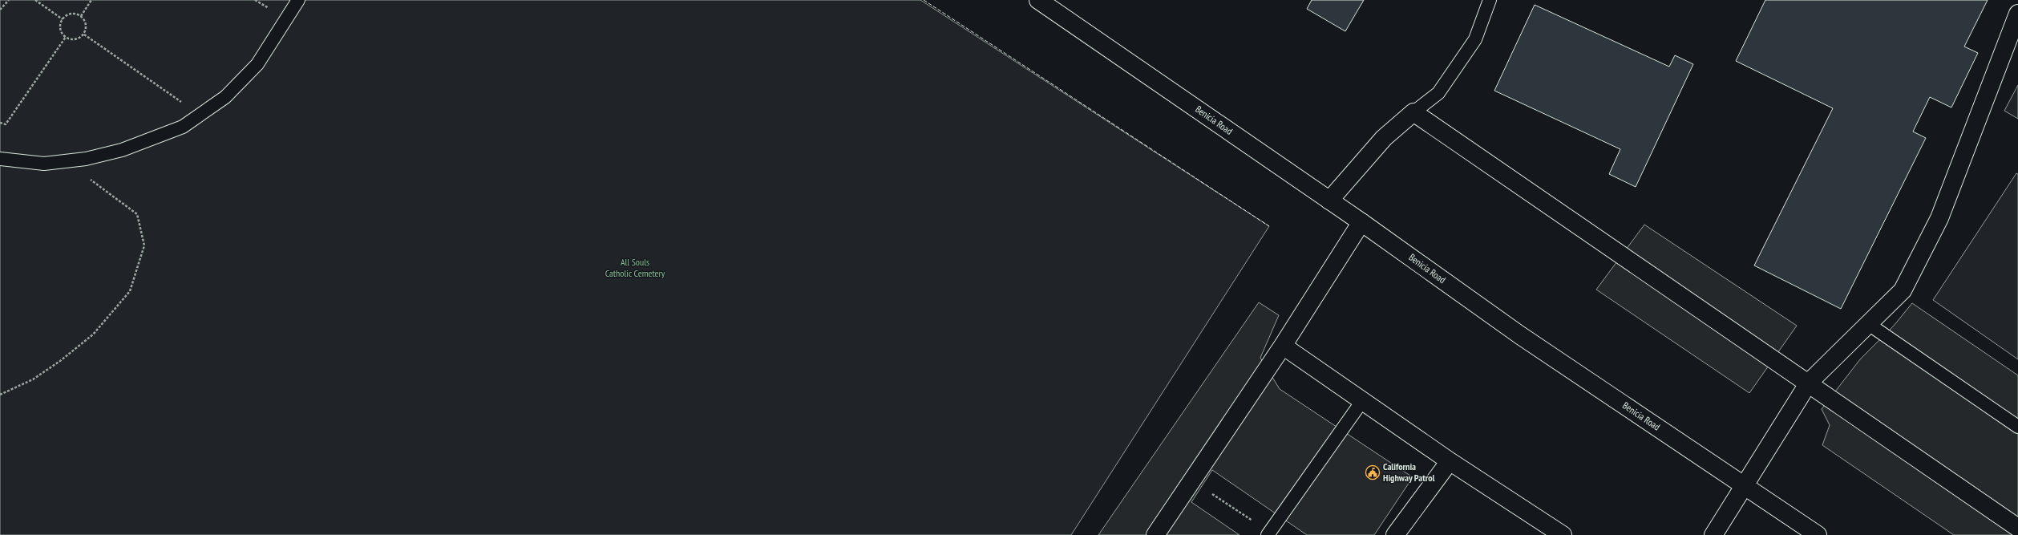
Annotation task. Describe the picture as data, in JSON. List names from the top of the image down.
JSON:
{
  "streets": {
    "street": ["Benicia Road"]
  },
  "parks": ["All Souls Catholic Cemetery"],
  "places": {
    "public building": ["California Highway Patrol"]
  }
}
